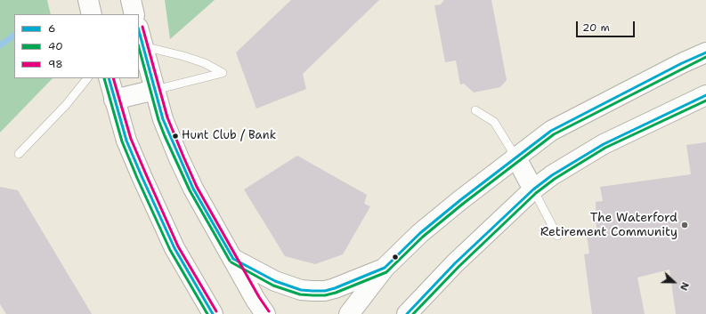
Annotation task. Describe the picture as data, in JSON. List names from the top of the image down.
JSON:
{
  "places": ["Hunt Club / Bank", "The Waterford Retirement Community"],
  "lines": ["transit line 98", "transit line 6", "transit line 40"],
  "legend": ["6", "40", "98"],
  "scale_bar": "20 m",
  "north": "right"
}
